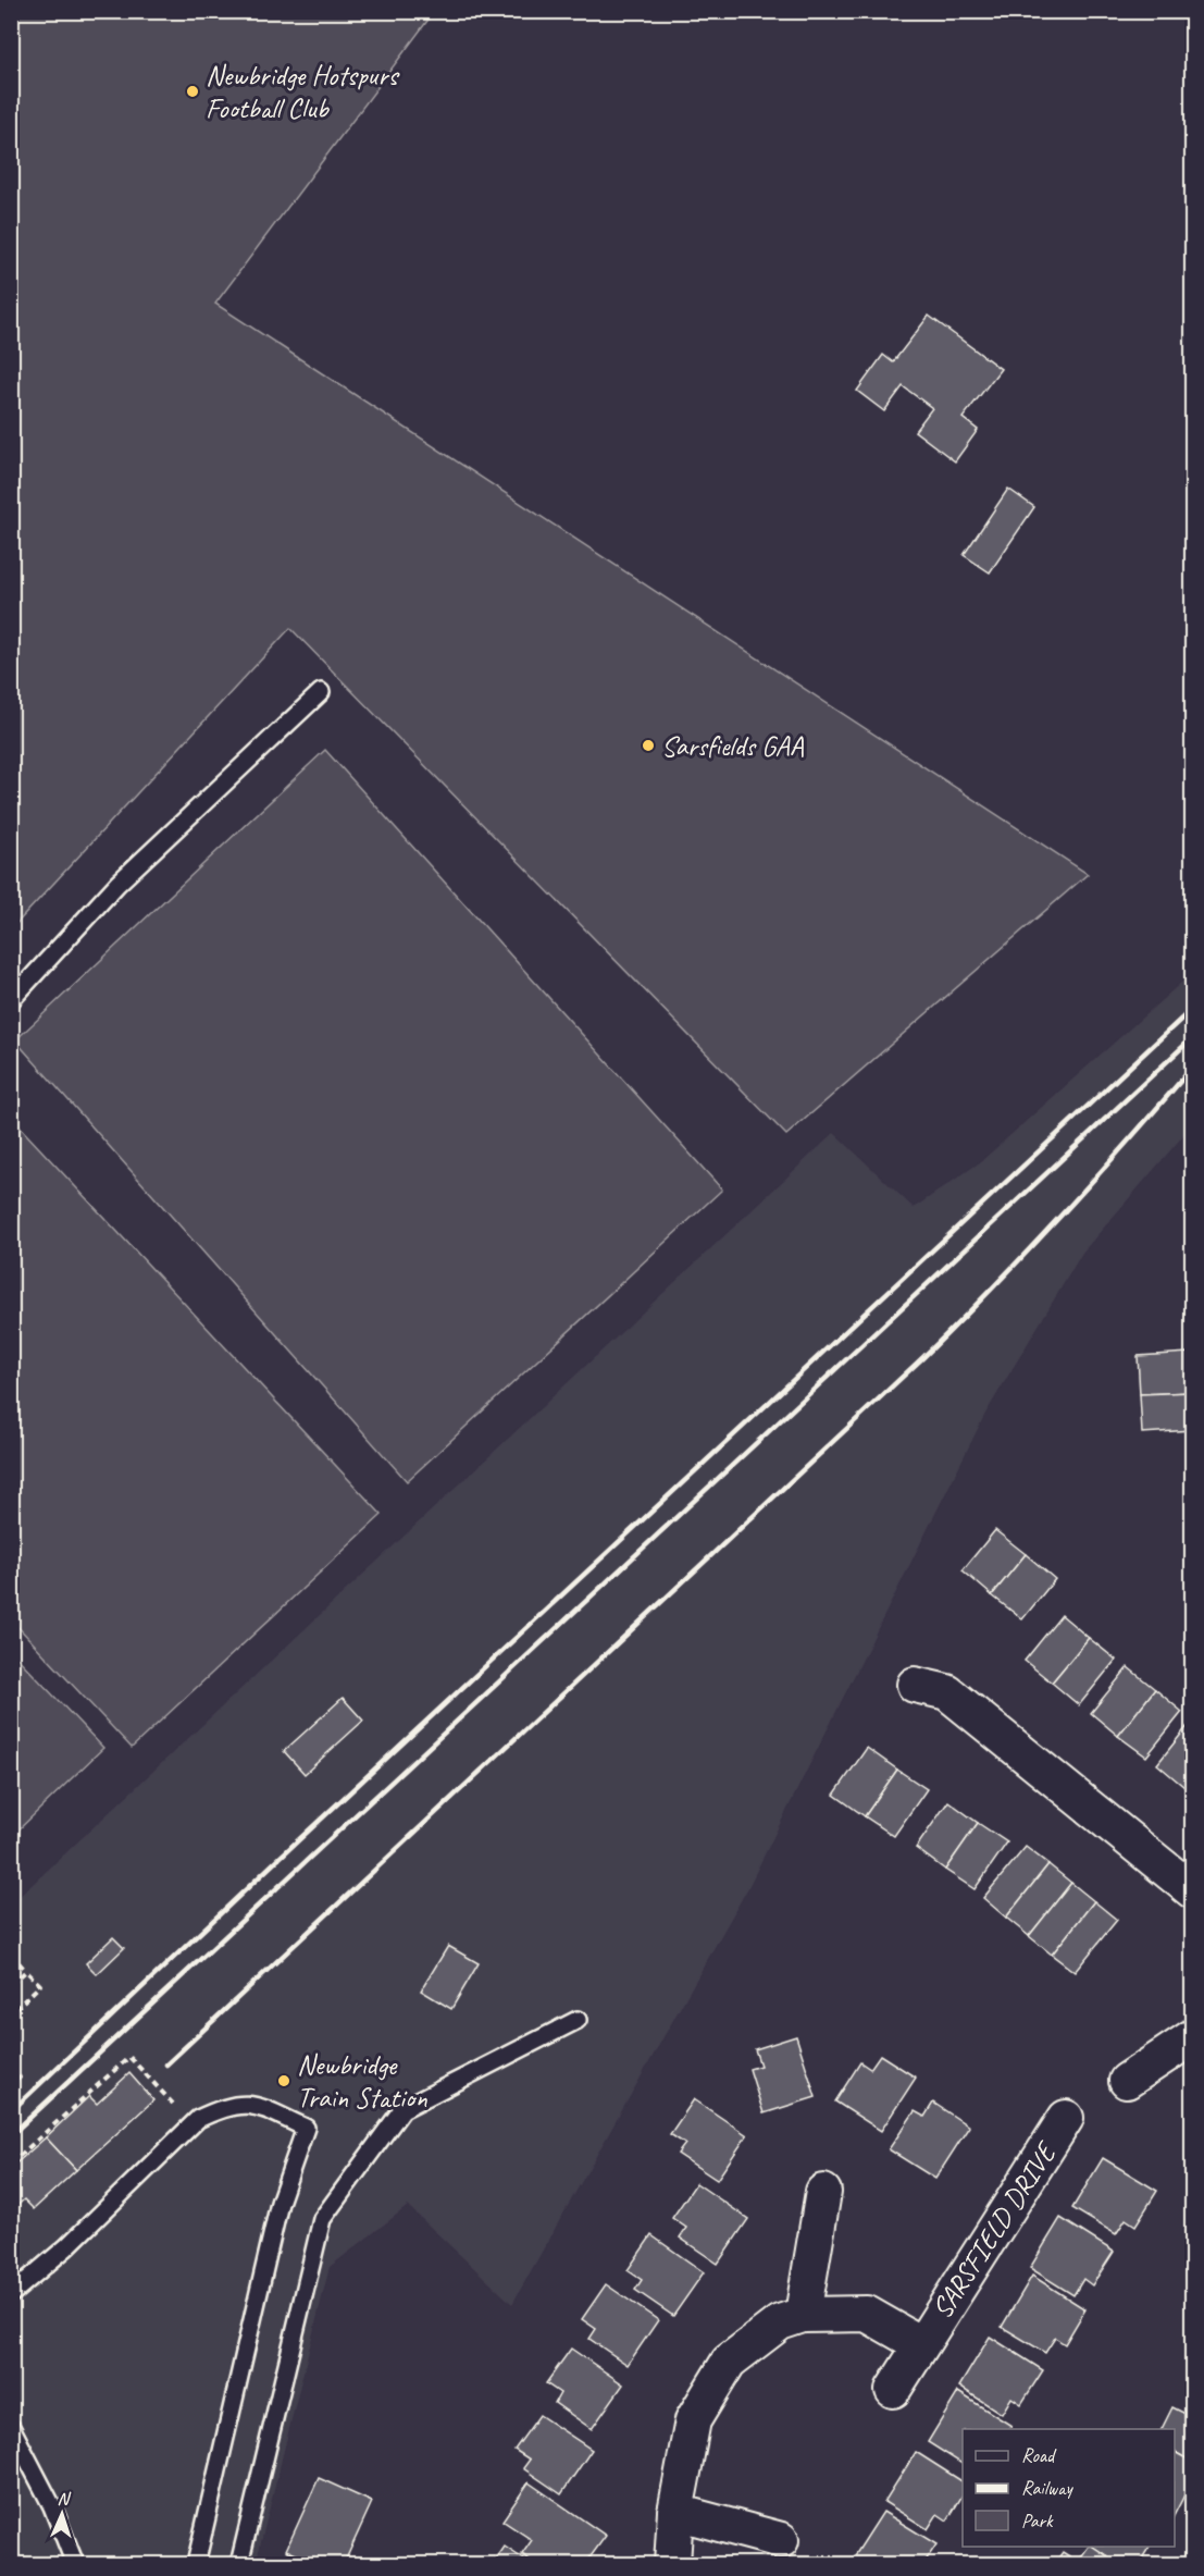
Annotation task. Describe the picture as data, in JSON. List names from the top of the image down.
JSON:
{
  "streets": {
    "street": ["SARSFIELD DRIVE"]
  },
  "places": ["Newbridge Hotspurs Football Club", "Sarsfields GAA", "Newbridge Train Station"],
  "legend": ["Road", "Railway", "Park"],
  "north": "top"
}
